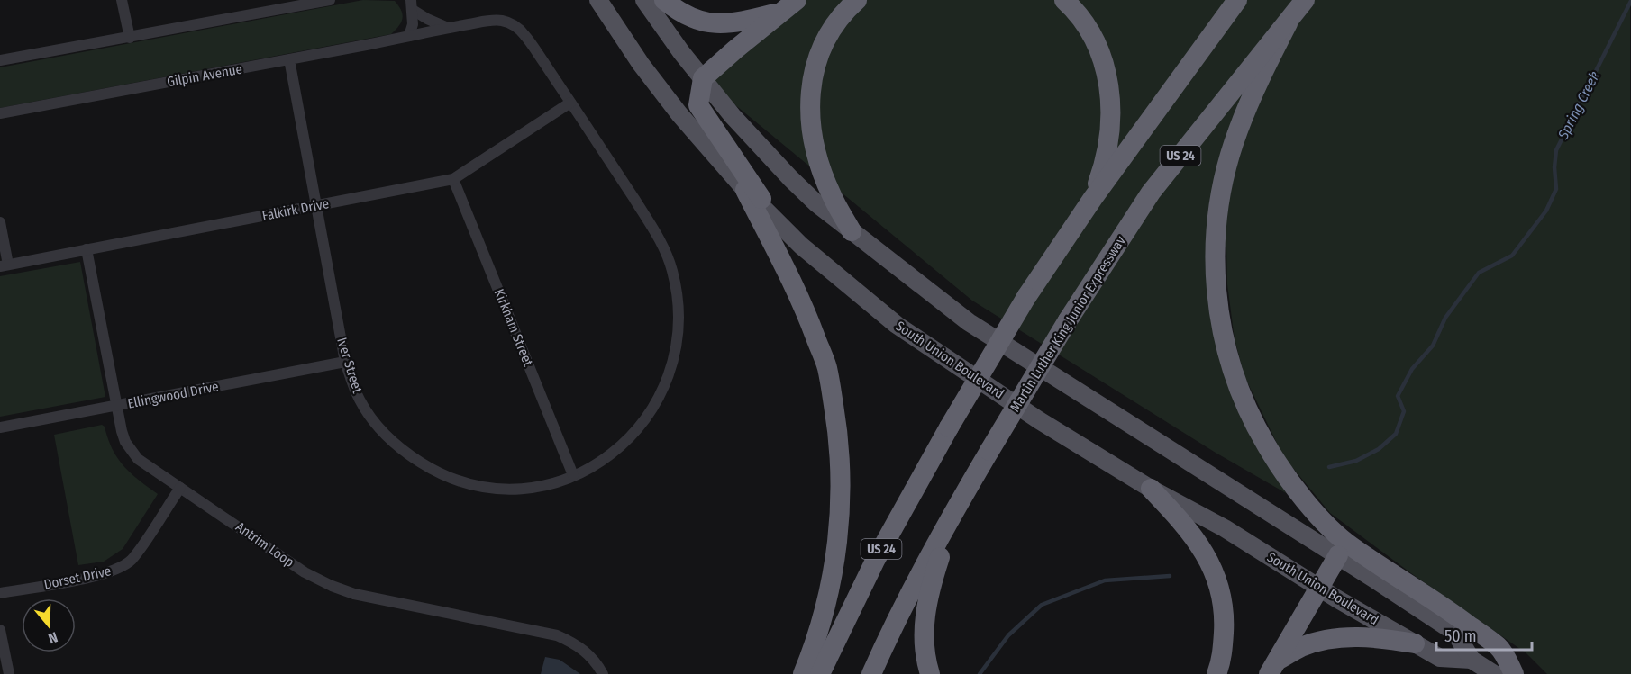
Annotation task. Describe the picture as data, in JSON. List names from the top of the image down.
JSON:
{
  "streets": {
    "highway": ["US 24", "Martin Luther King Junior Expressway"],
    "main road": ["South Union Boulevard"],
    "street": [
      "Gilpin Avenue",
      "Falkirk Drive",
      "Kirkham Street",
      "Iver Street",
      "Ellingwood Drive",
      "Antrim Loop",
      "Dorset Drive"
    ]
  },
  "crossings": [
    ["Gilpin Avenue", "Iver Street"],
    ["Falkirk Drive", "Kirkham Street"],
    ["Falkirk Drive", "Iver Street"],
    ["Falkirk Drive", "Antrim Loop"],
    ["Kirkham Street", "Iver Street"],
    ["Iver Street", "Ellingwood Drive"],
    ["Ellingwood Drive", "Antrim Loop"],
    ["Antrim Loop", "Dorset Drive"]
  ],
  "water": ["Spring Creek"],
  "scale_bar": "50 m",
  "north": "bottom"
}
